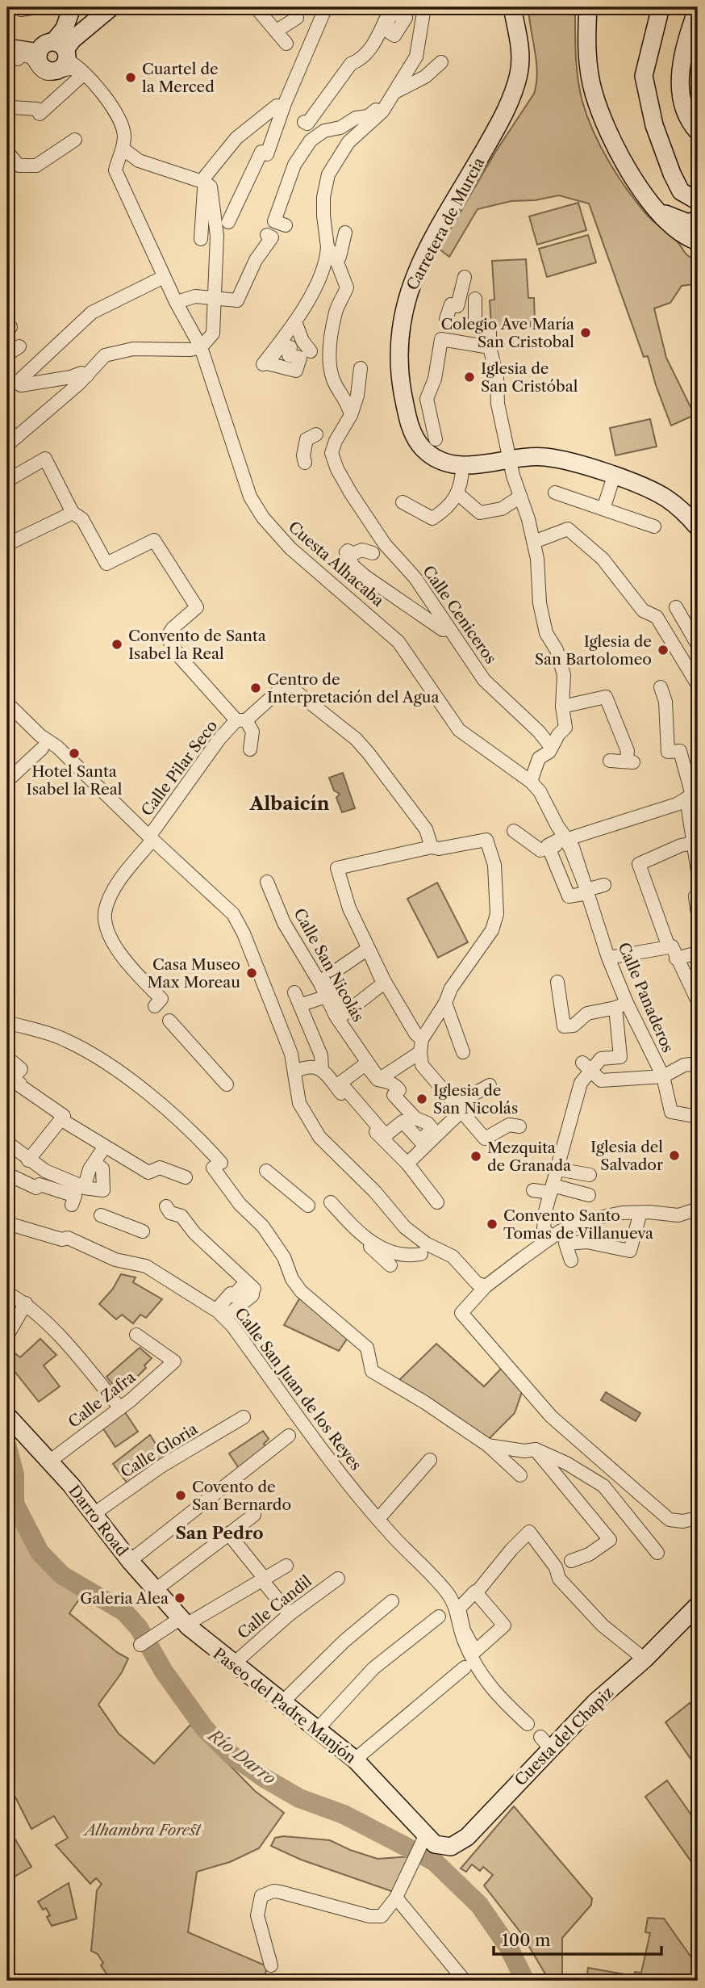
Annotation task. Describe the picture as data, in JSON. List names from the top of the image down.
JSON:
{
  "streets": {
    "main road": [
      "Carretera de Murcia",
      "Darro Road",
      "Paseo del Padre Manjón",
      "Cuesta del Chapiz"
    ],
    "street": [
      "Cuesta Alhacaba",
      "Calle Ceniceros",
      "Calle Pilar Seco",
      "Calle San Nicolás",
      "Calle Panaderos",
      "Calle San Juan de los Reyes",
      "Calle Zafra",
      "Calle Gloria",
      "Calle Candil"
    ]
  },
  "crossings": [
    ["Cuesta Alhacaba", "Calle Panaderos"],
    ["Calle Zafra", "Darro Road"],
    ["Calle Gloria", "Darro Road"],
    ["Darro Road", "Paseo del Padre Manjón"],
    ["Calle Candil", "Paseo del Padre Manjón"],
    ["Paseo del Padre Manjón", "Cuesta del Chapiz"]
  ],
  "districts": ["Albaicín", "San Pedro"],
  "water": ["Río Darro"],
  "parks": ["Alhambra Forest"],
  "places": [
    "Cuartel de la Merced",
    "Colegio Ave María San Cristobal",
    "Iglesia de San Cristóbal",
    "Convento de Santa Isabel la Real",
    "Iglesia de San Bartolomeo",
    "Centro de Interpretación del Agua",
    "Hotel Santa Isabel la Real",
    "Casa Museo Max Moreau",
    "Iglesia de San Nicolás",
    "Iglesia del Salvador",
    "Mezquita de Granada",
    "Convento Santo Tomas de Villanueva",
    "Covento de San Bernardo",
    "Galeria Alea"
  ],
  "scale_bar": "100 m"
}
